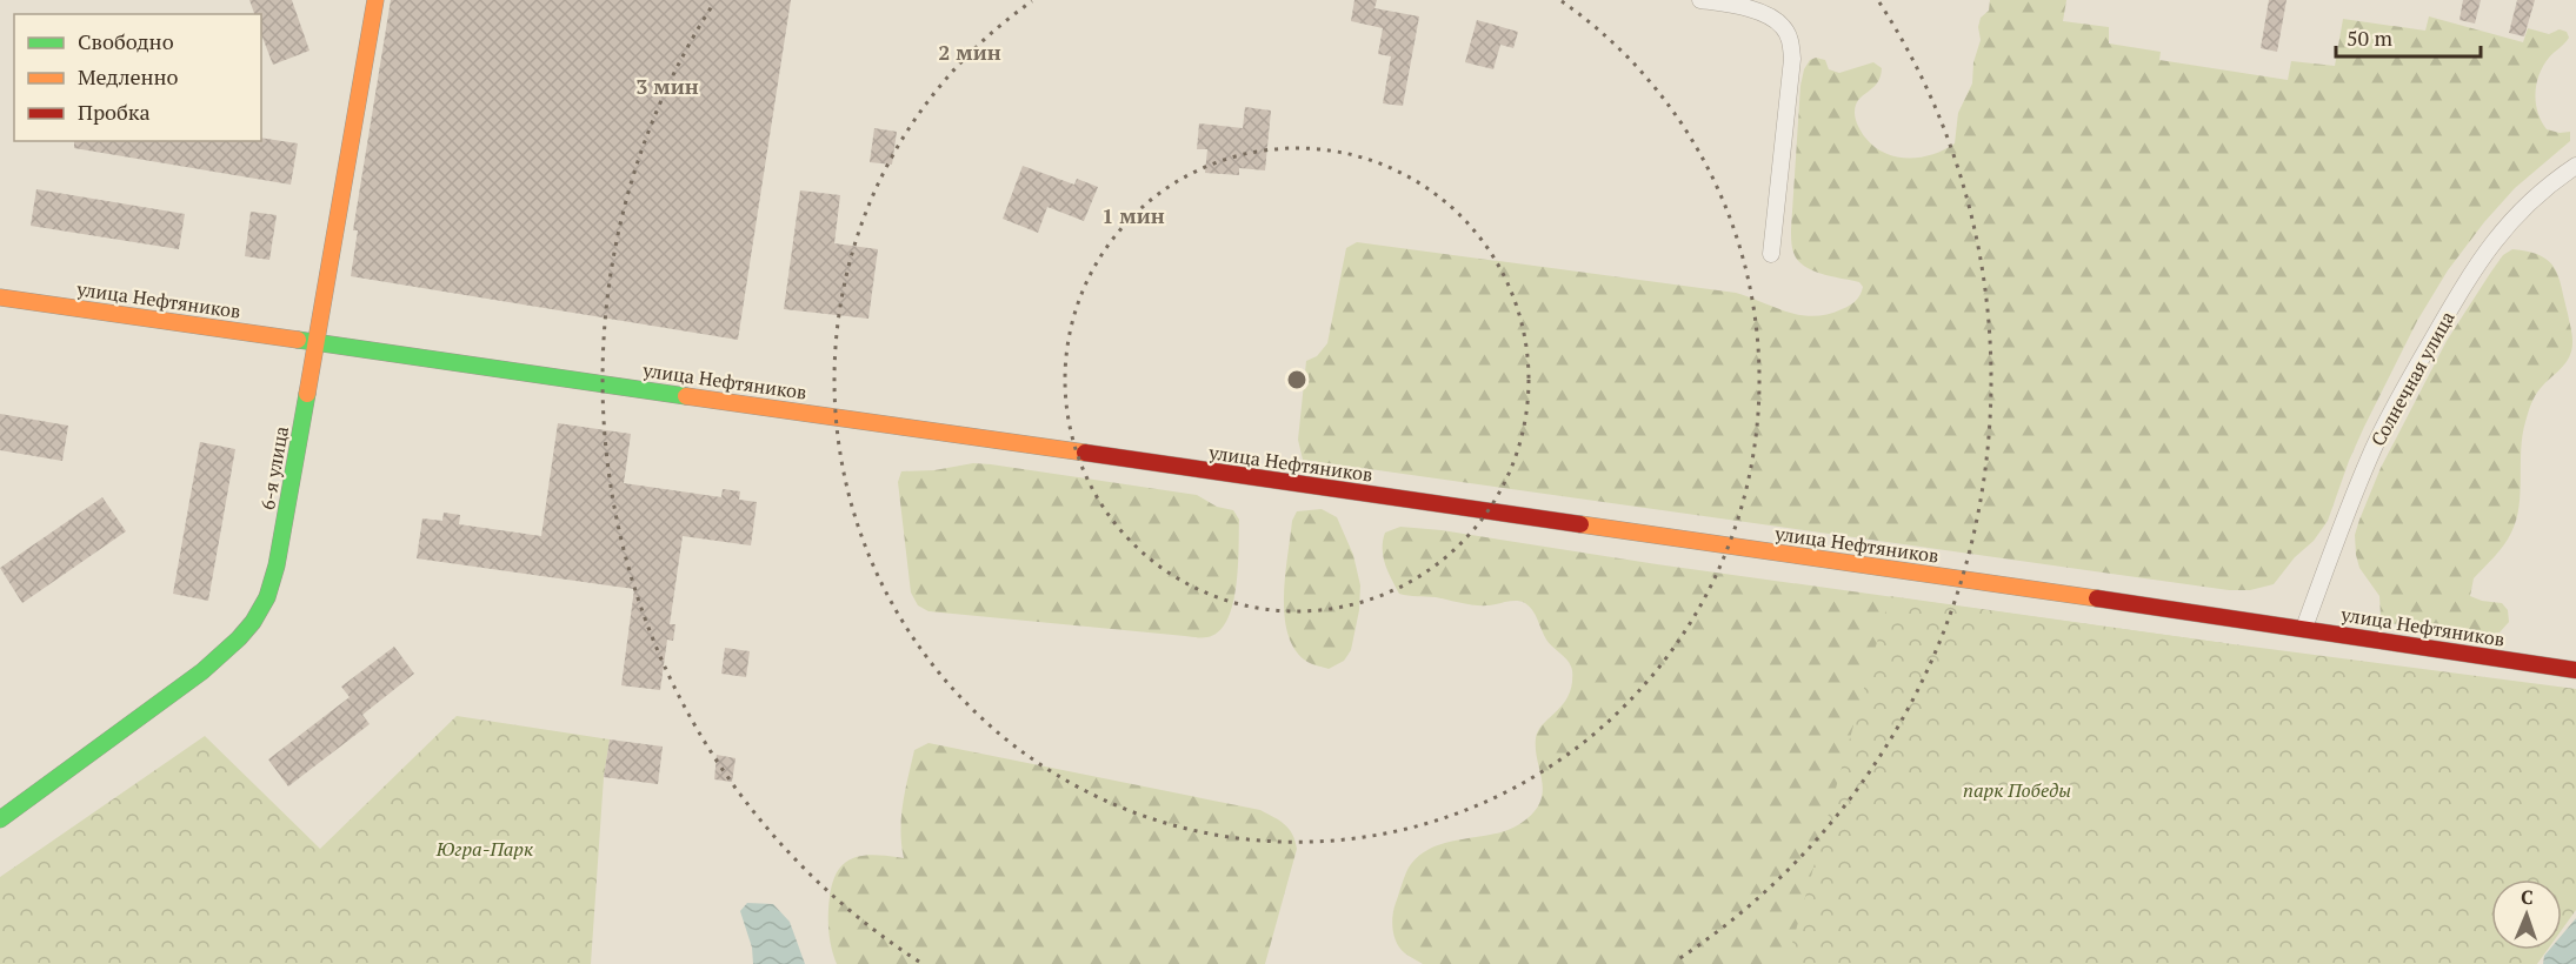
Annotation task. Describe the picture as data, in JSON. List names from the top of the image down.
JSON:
{
  "streets": {
    "street": ["улица Нефтяников", "Солнечная улица", "6-я улица"]
  },
  "crossings": [
    ["улица Нефтяников", "Солнечная улица"],
    ["улица Нефтяников", "6-я улица"]
  ],
  "parks": ["парк Победы", "Югра-Парк"],
  "legend": ["Свободно", "Медленно", "Пробка"],
  "scale_bar": "50 m",
  "north": "top",
  "rings": ["2 мин", "3 мин", "1 мин"]
}
